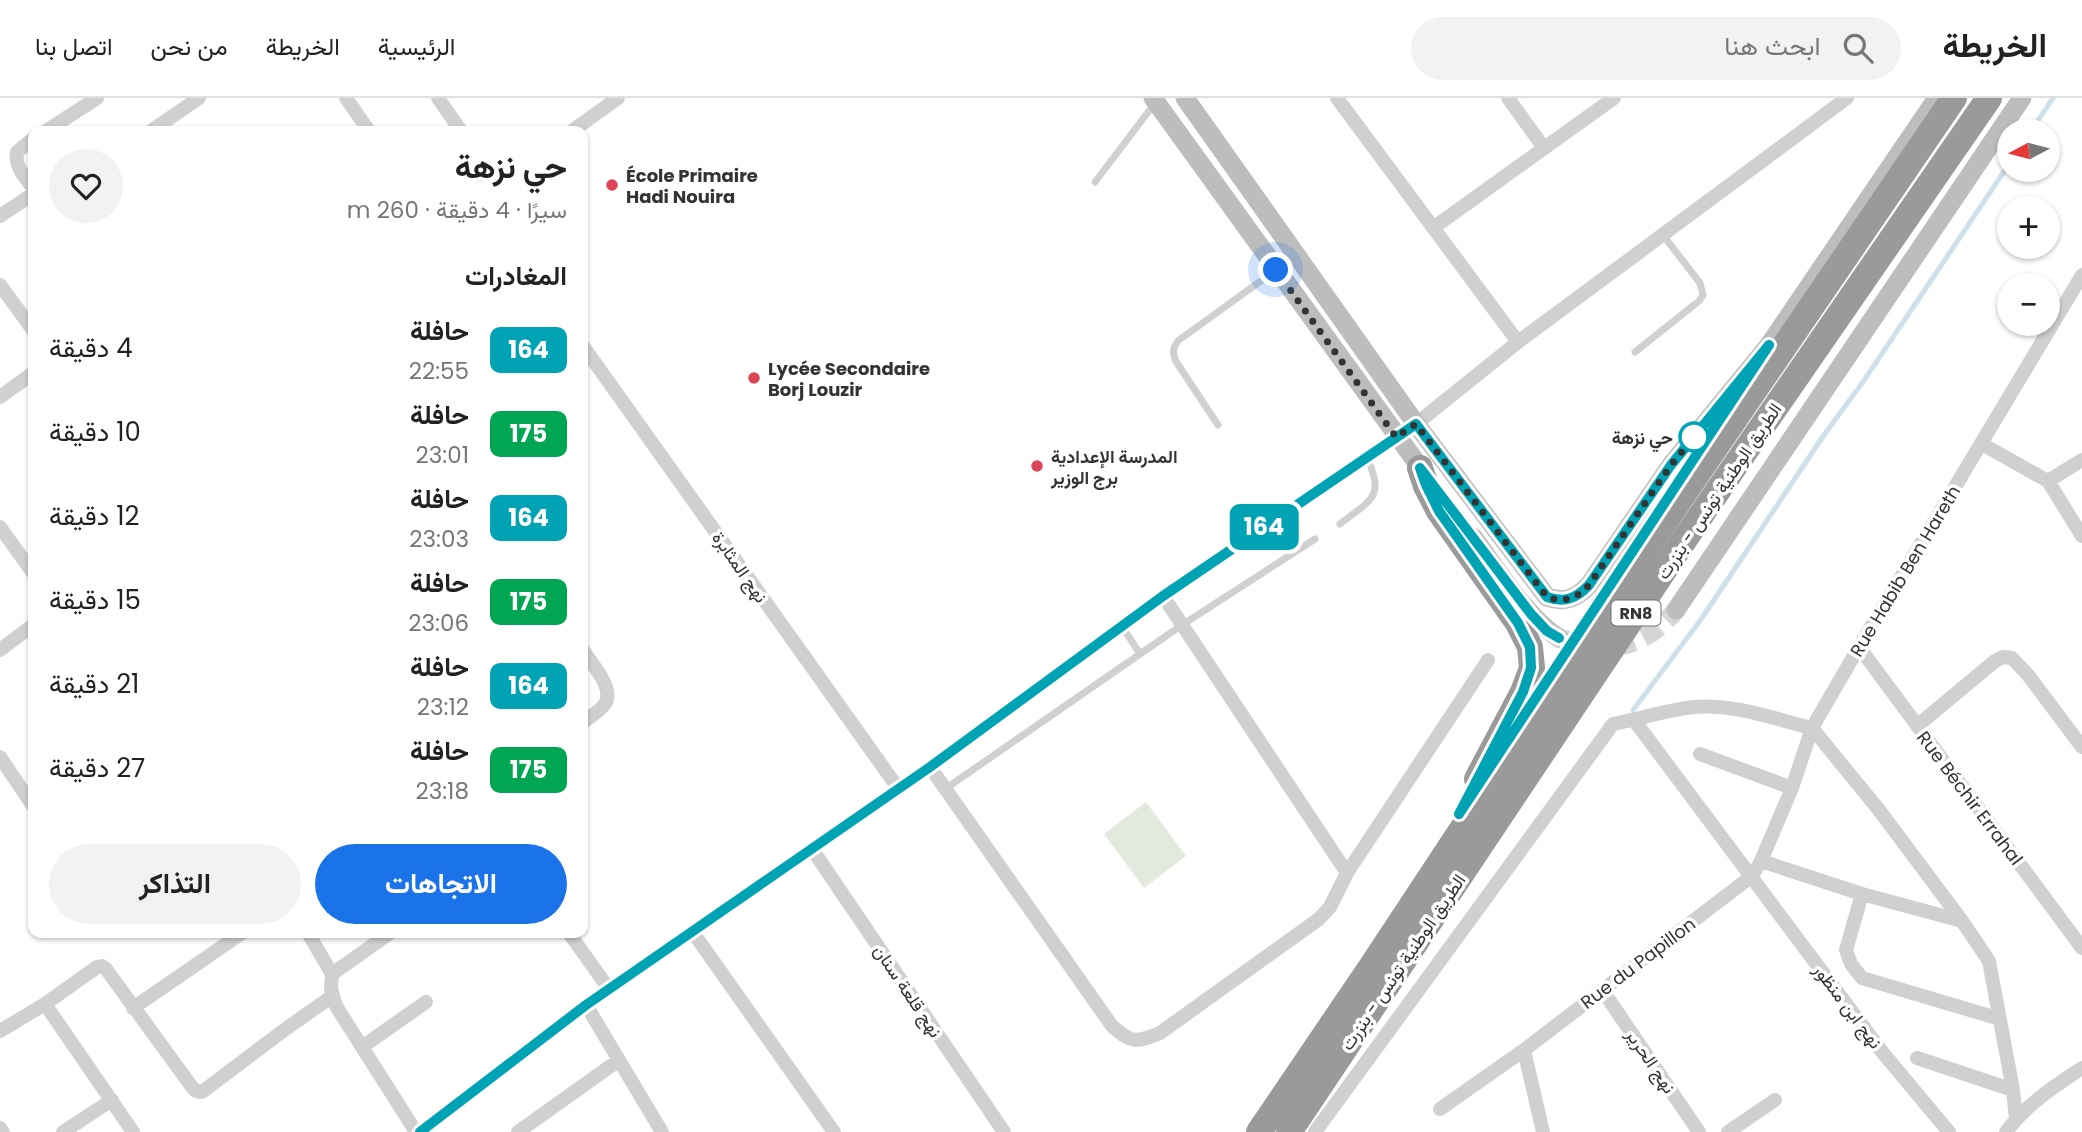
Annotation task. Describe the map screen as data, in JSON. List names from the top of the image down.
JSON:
{
  "streets": {
    "highway": ["الطريق الوطنية تونس - بنزرت", "RN8"],
    "street": [
      "نهج المثابرة",
      "Rue Habib Ben Hareth",
      "Rue Béchir Errahal",
      "Rue du Papillon",
      "نهج قلعة سنان",
      "نهج ابن منظور",
      "نهج الحرير"
    ]
  },
  "crossings": [
    ["الطريق الوطنية تونس - بنزرت", "RN8"],
    ["Rue Habib Ben Hareth", "Rue Béchir Errahal"],
    ["Rue Habib Ben Hareth", "Rue du Papillon"],
    ["Rue Habib Ben Hareth", "نهج ابن منظور"],
    ["Rue du Papillon", "نهج ابن منظور"],
    ["Rue du Papillon", "نهج الحرير"]
  ],
  "places": [
    "École Primaire Hadi Nouira",
    "Lycée Secondaire Borj Louzir",
    "حي نزهة",
    "المدرسة الإعدادية برج الوزير"
  ],
  "lines": ["bus line 164"],
  "north": "left",
  "page": {
    "header": "الخريطة",
    "search": "ابحث هنا",
    "nav": [
      "الرئيسية",
      "الخريطة",
      "من نحن",
      "اتصل بنا"
    ],
    "on_map": "164",
    "map_buttons": ["+", "−"],
    "heading": [
      ["حي نزهة", "سيرًا · 4 دقيقة · 260 m"],
      "المغادرات"
    ],
    "list": [
      {
        "mark": "164",
        "name": "حافلة",
        "note": "22:55",
        "value": "4 دقيقة"
      },
      {
        "mark": "175",
        "name": "حافلة",
        "note": "23:01",
        "value": "10 دقيقة"
      },
      {
        "mark": "164",
        "name": "حافلة",
        "note": "23:03",
        "value": "12 دقيقة"
      },
      {
        "mark": "175",
        "name": "حافلة",
        "note": "23:06",
        "value": "15 دقيقة"
      },
      {
        "mark": "164",
        "name": "حافلة",
        "note": "23:12",
        "value": "21 دقيقة"
      },
      {
        "mark": "175",
        "name": "حافلة",
        "note": "23:18",
        "value": "27 دقيقة"
      }
    ],
    "buttons": ["الاتجاهات", "التذاكر"]
  }
}
